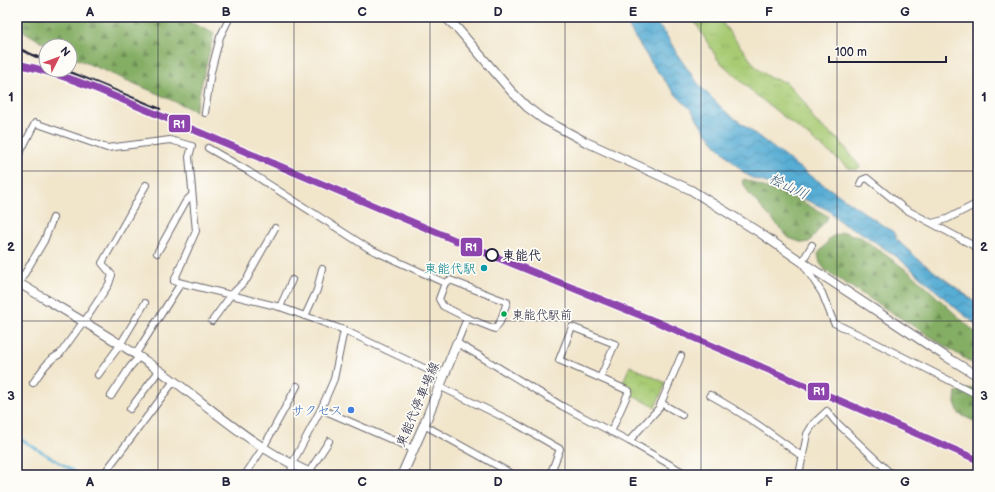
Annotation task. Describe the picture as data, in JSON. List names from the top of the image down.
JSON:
{
  "streets": {
    "main road": ["東能代停車場線"]
  },
  "water": ["桧山川"],
  "places": [
    "東能代",
    "東能代駅",
    "東能代駅前",
    "サクセス"
  ],
  "lines": ["transit line R1"],
  "scale_bar": "100 m",
  "north": "top right",
  "grid": {
    "columns": [
      "A",
      "B",
      "C",
      "D",
      "E",
      "F",
      "G"
    ],
    "rows": ["1", "2", "3"]
  }
}
